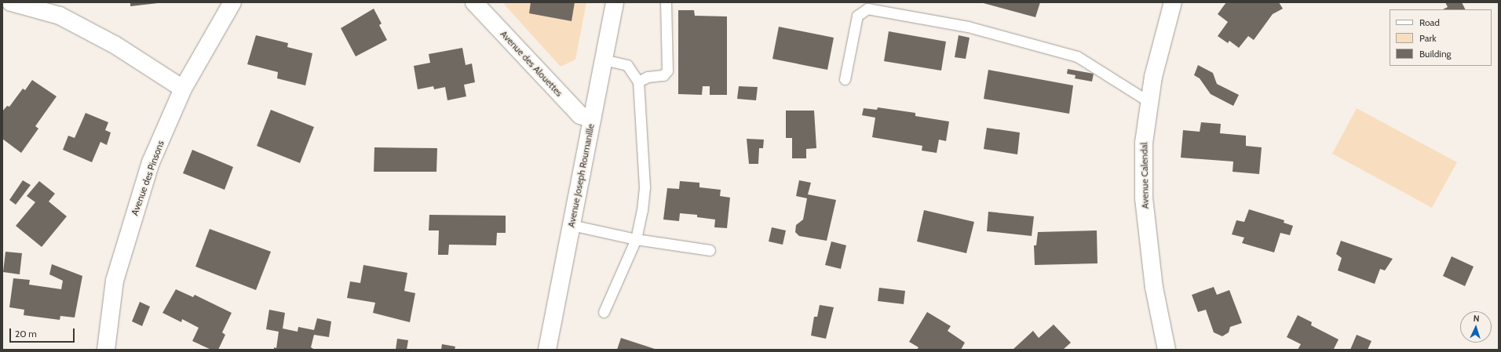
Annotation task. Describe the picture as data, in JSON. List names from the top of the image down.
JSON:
{
  "streets": {
    "street": [
      "Avenue des Alouettes",
      "Avenue Joseph Roumanille",
      "Avenue Calendal",
      "Avenue des Pinsons"
    ]
  },
  "crossings": [
    ["Avenue des Alouettes", "Avenue Joseph Roumanille"]
  ],
  "legend": ["Road", "Park", "Building"],
  "scale_bar": "20 m",
  "north": "top"
}
